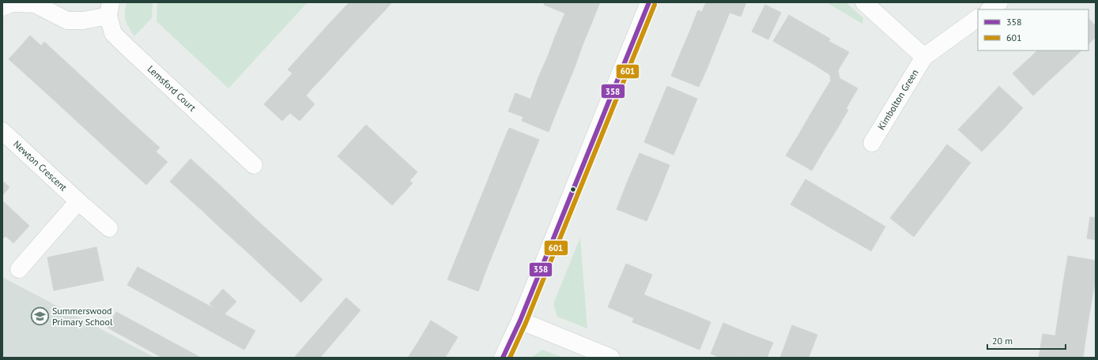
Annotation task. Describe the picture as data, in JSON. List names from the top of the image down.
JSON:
{
  "streets": {
    "street": ["Lemsford Court", "Kimbolton Green", "Newton Crescent"]
  },
  "places": {
    "school or university": ["Summerswood Primary School"]
  },
  "lines": ["transit line 358", "transit line 601"],
  "legend": ["358", "601"],
  "scale_bar": "20 m"
}
